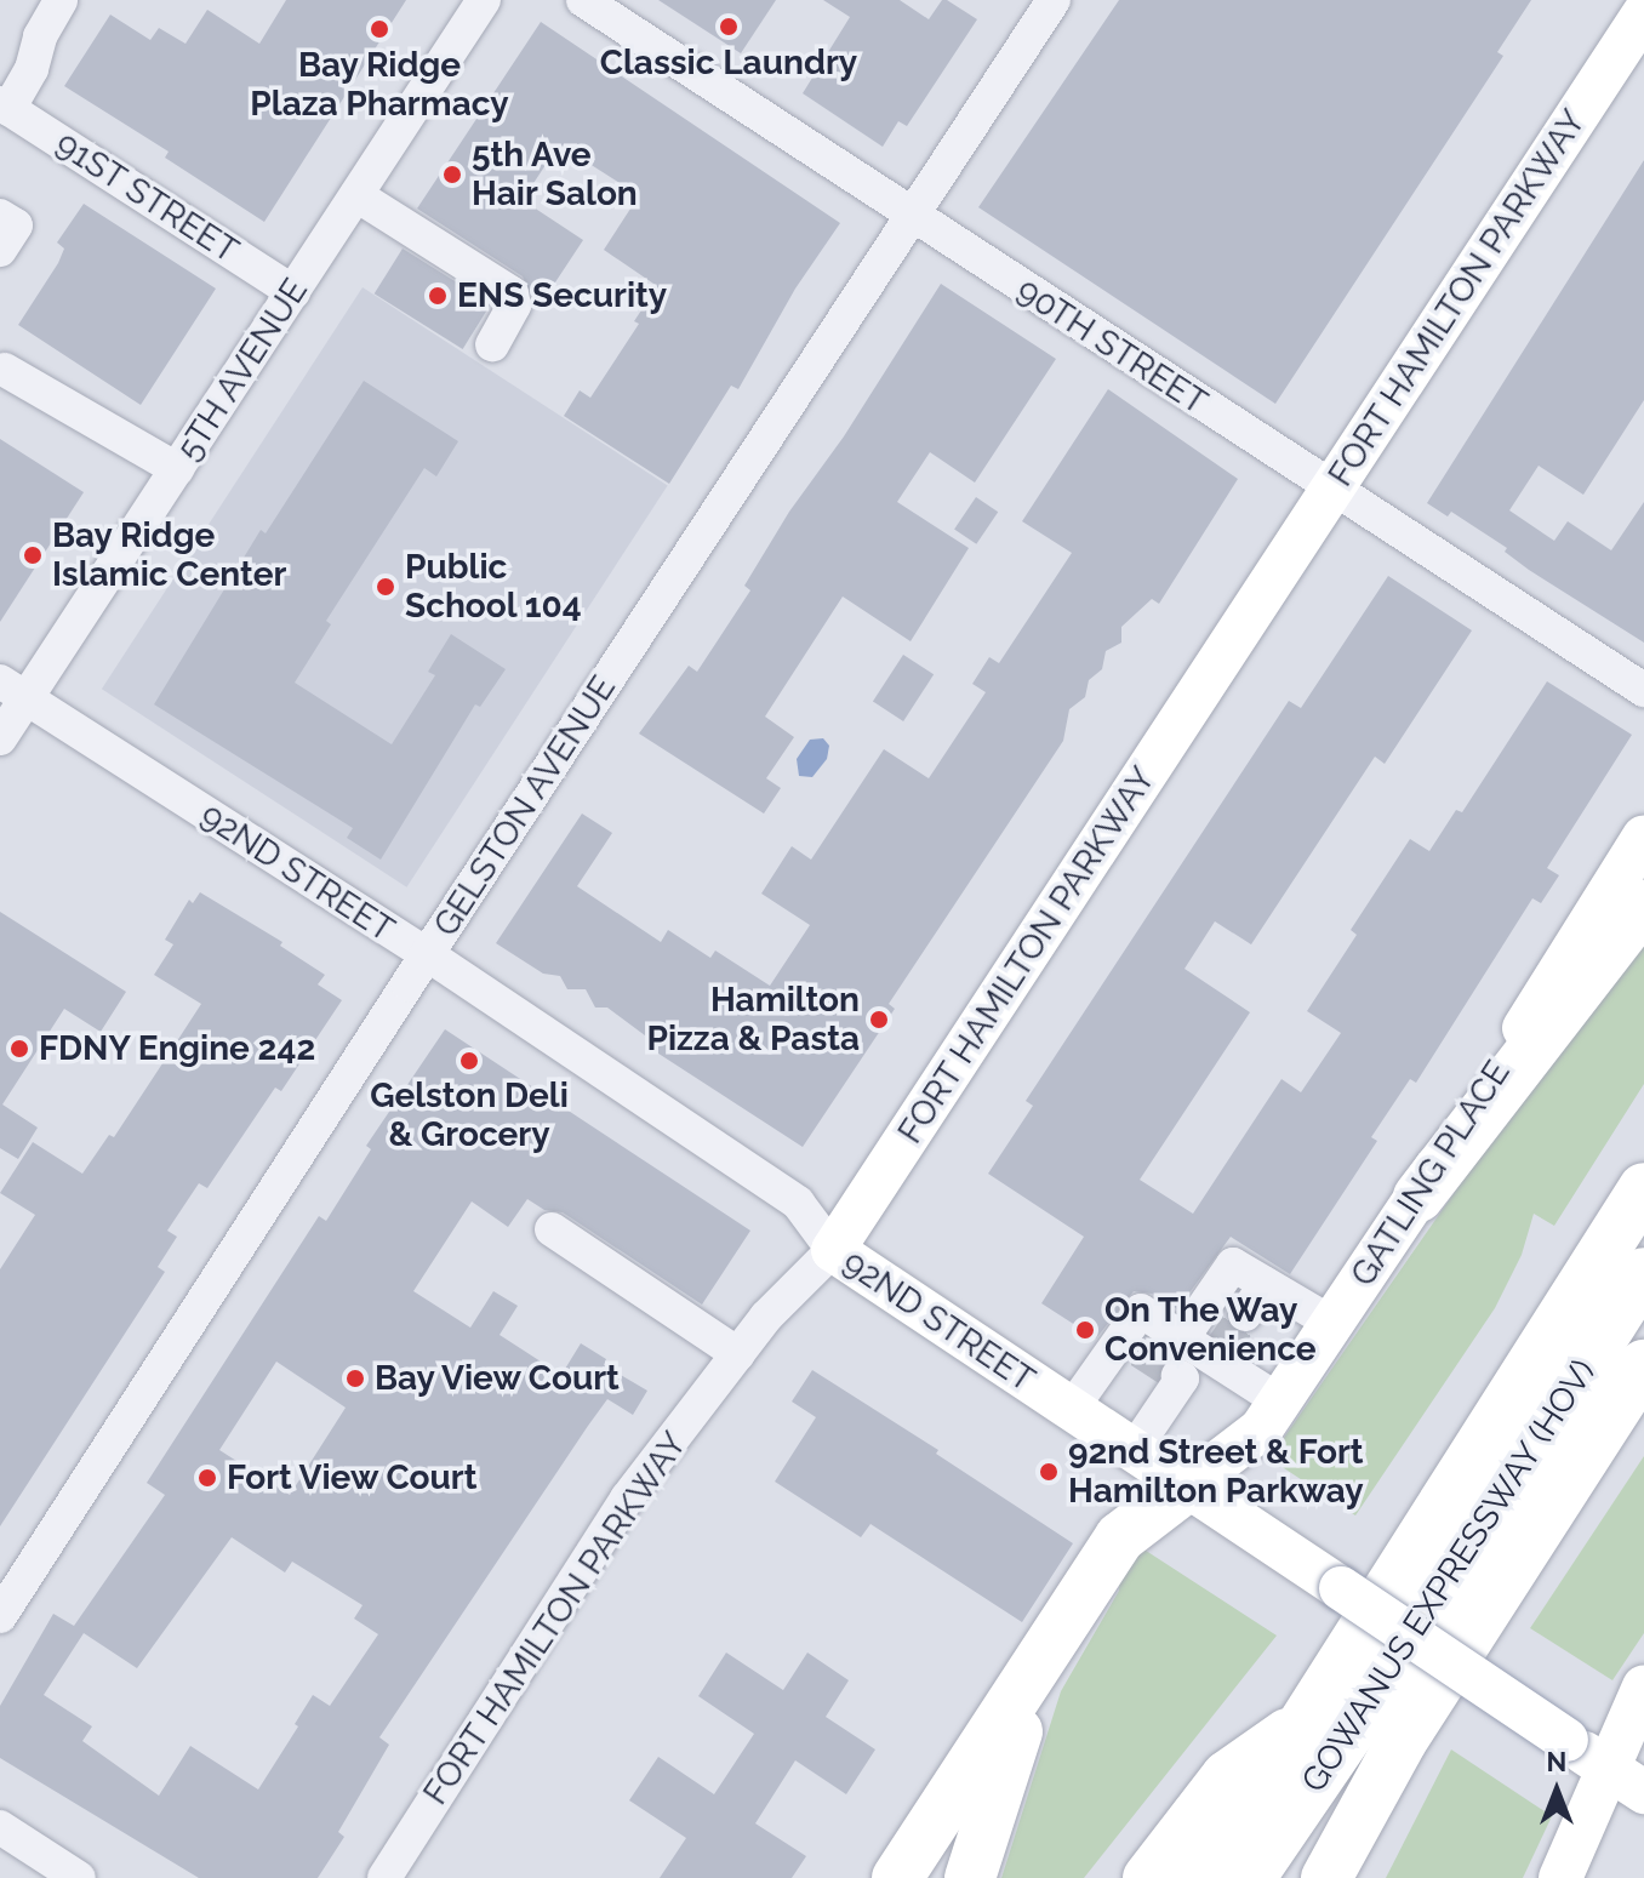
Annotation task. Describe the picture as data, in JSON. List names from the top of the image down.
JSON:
{
  "streets": {
    "highway": ["GOWANUS EXPRESSWAY (HOV)"],
    "main road": ["FORT HAMILTON PARKWAY", "92ND STREET", "GATLING PLACE"],
    "street": [
      "91ST STREET",
      "90TH STREET",
      "5TH AVENUE",
      "GELSTON AVENUE"
    ]
  },
  "crossings": [
    ["91ST STREET", "5TH AVENUE"],
    ["FORT HAMILTON PARKWAY", "90TH STREET"],
    ["FORT HAMILTON PARKWAY", "92ND STREET"],
    ["90TH STREET", "GELSTON AVENUE"],
    ["5TH AVENUE", "92ND STREET"],
    ["GELSTON AVENUE", "92ND STREET"],
    ["92ND STREET", "GATLING PLACE"]
  ],
  "places": [
    "Classic Laundry",
    "Bay Ridge Plaza Pharmacy",
    "5th Ave Hair Salon",
    "ENS Security",
    "Bay Ridge Islamic Center",
    "Public School 104",
    "Hamilton Pizza & Pasta",
    "FDNY Engine 242",
    "Gelston Deli & Grocery",
    "On The Way Convenience",
    "Bay View Court",
    "92nd Street & Fort Hamilton Parkway",
    "Fort View Court"
  ],
  "north": "top"
}
